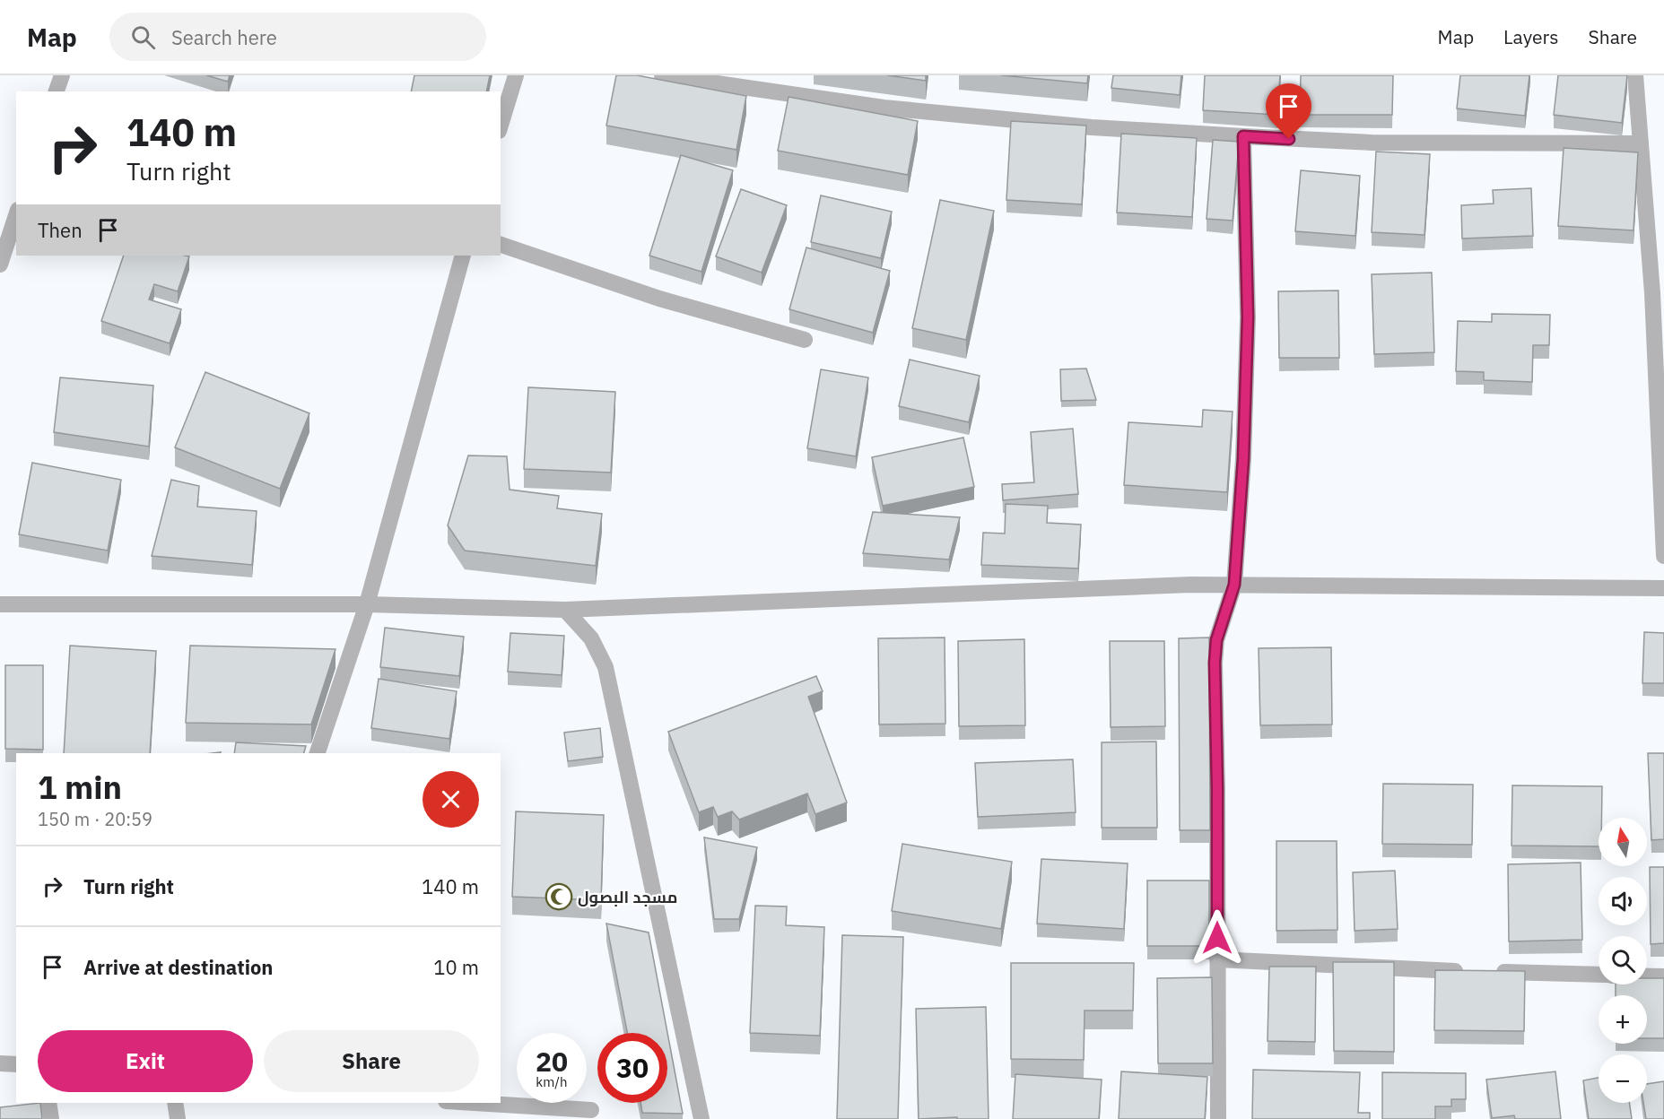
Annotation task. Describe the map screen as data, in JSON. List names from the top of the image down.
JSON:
{
  "places": {
    "mosque": ["مسجد البصول"]
  },
  "north": "top",
  "page": {
    "header": "Map",
    "search": "Search here",
    "nav": ["Map", "Layers", "Share"],
    "turn": ["140 m", "Turn right"],
    "then": "Then",
    "heading": ["1 min", "150 m · 20:59"],
    "map_buttons": ["+", "−"],
    "list": [
      {
        "name": "Turn right",
        "value": "140 m"
      },
      {
        "name": "Arrive at destination",
        "value": "10 m"
      }
    ],
    "buttons": ["Exit", "Share"],
    "speed": "20 km/h",
    "limit": "30"
  }
}
